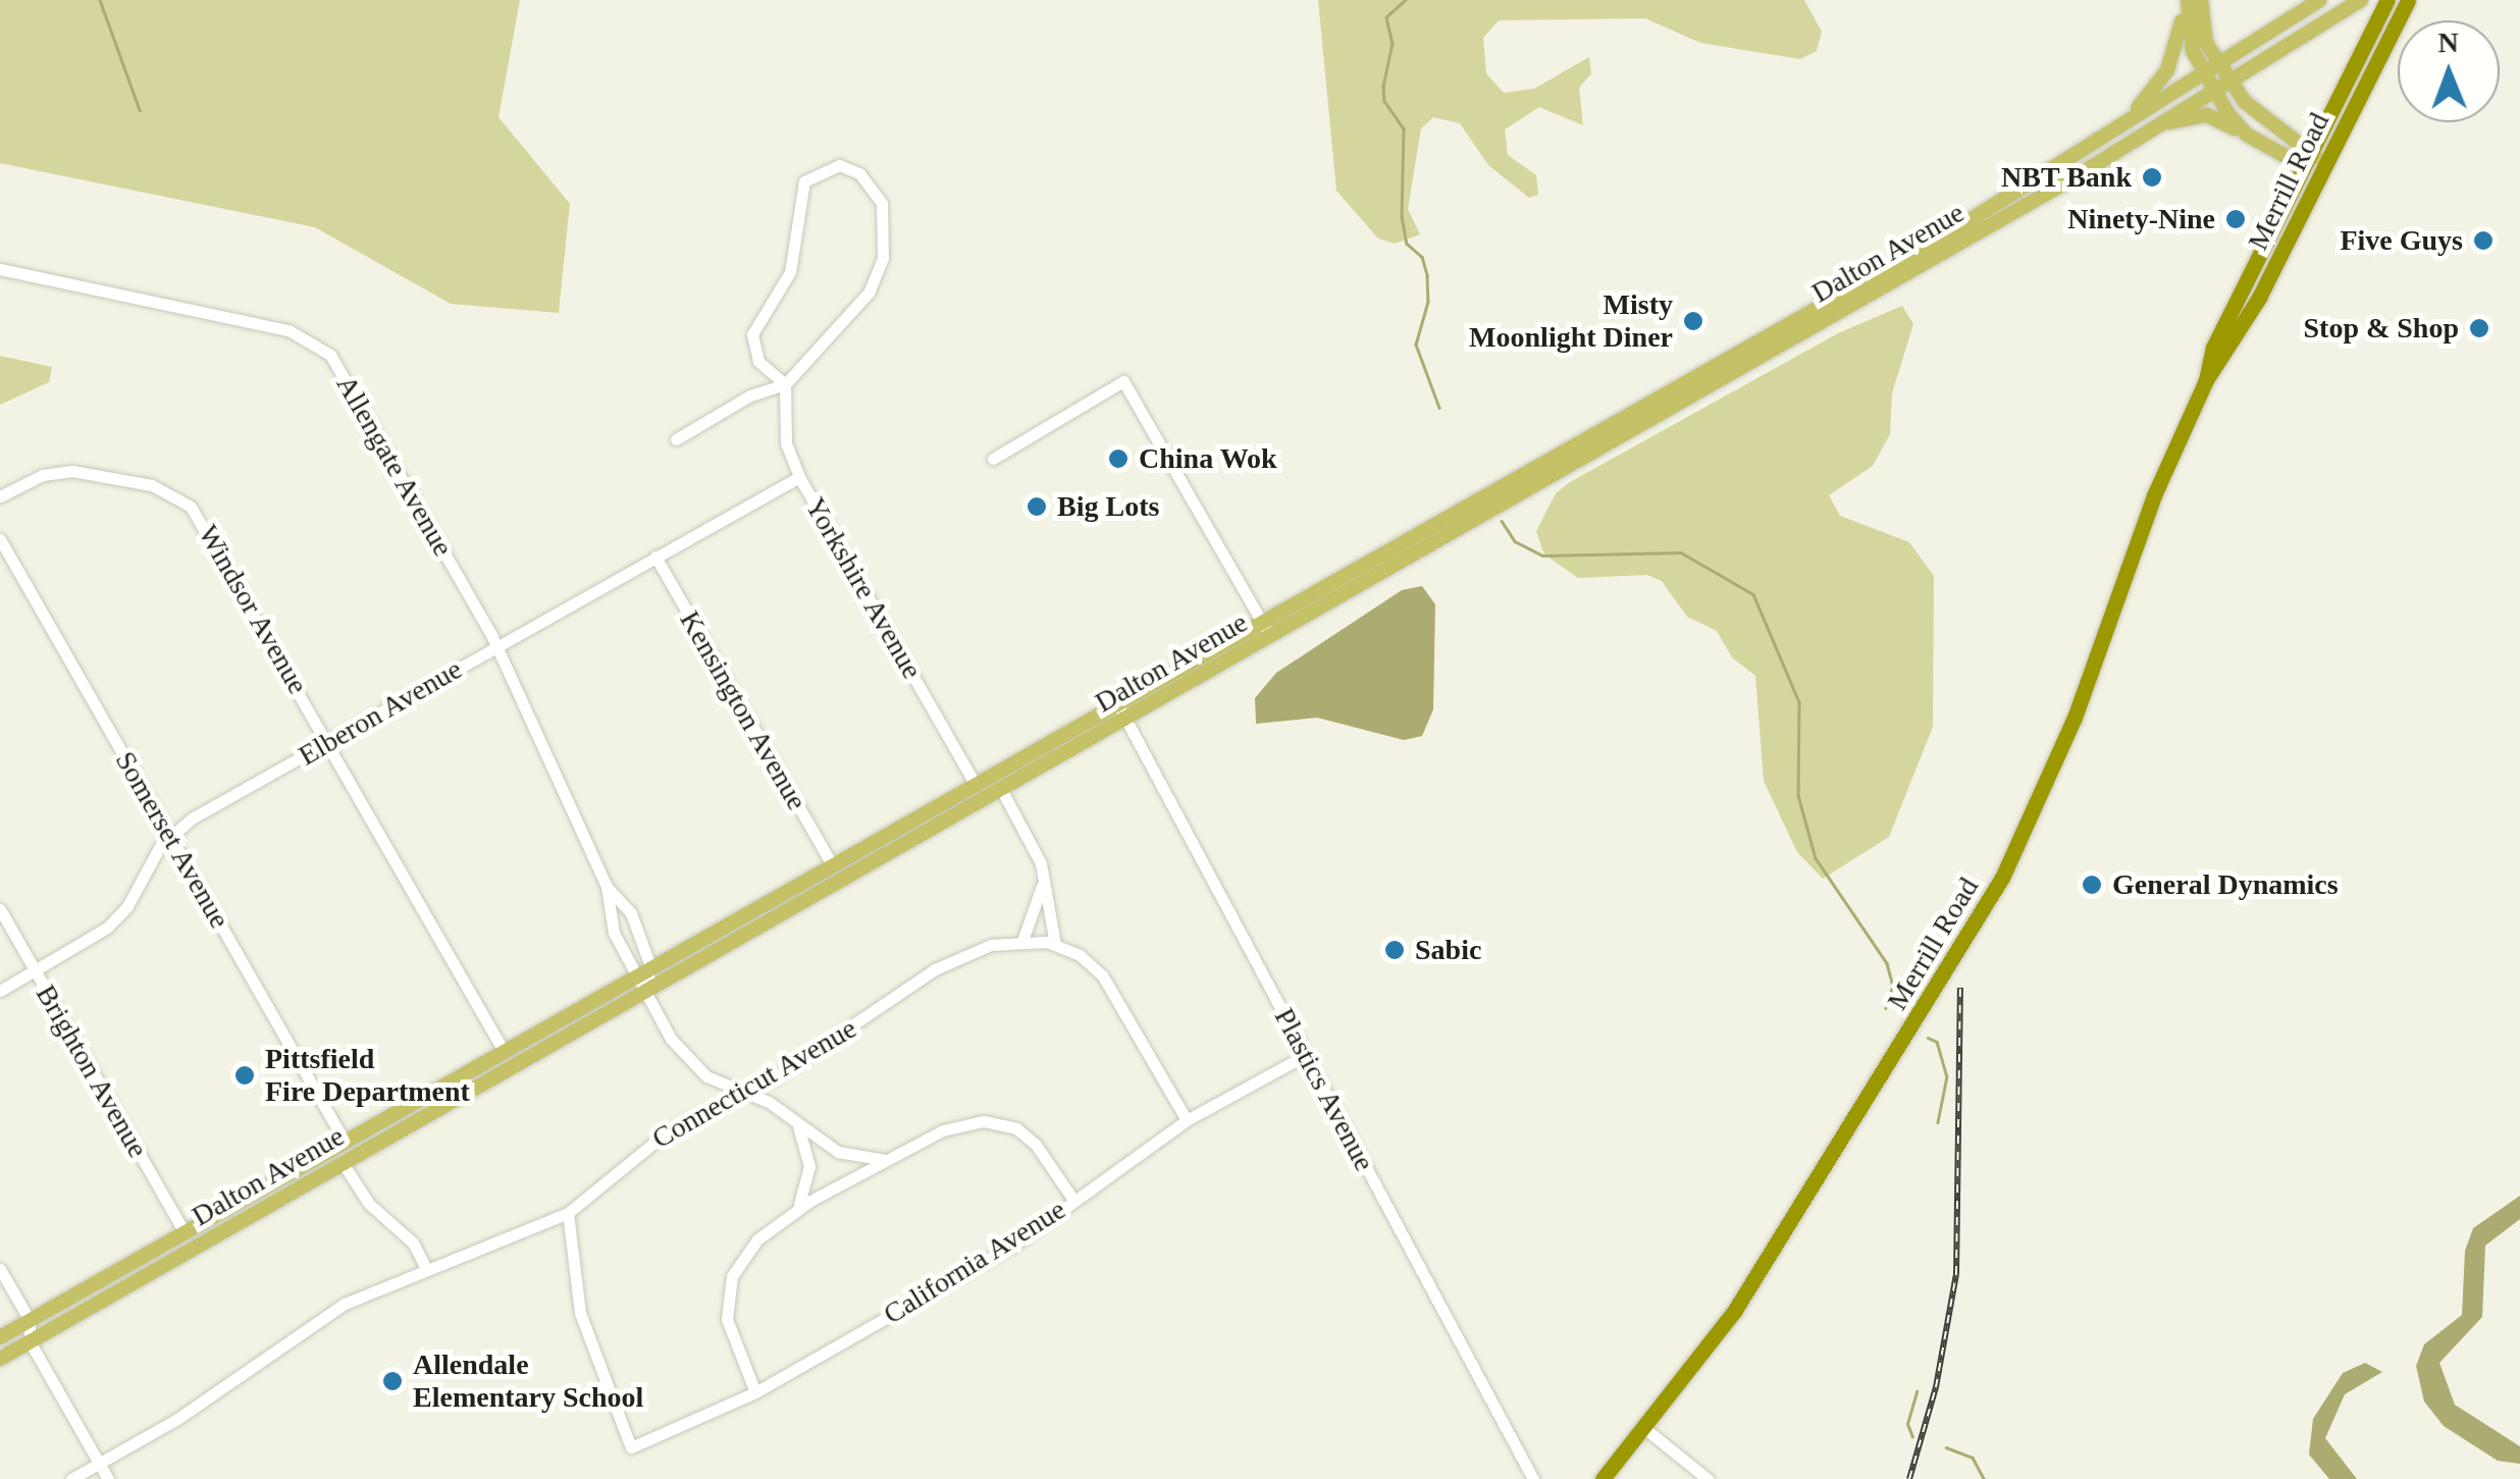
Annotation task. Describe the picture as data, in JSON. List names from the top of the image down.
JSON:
{
  "streets": {
    "highway": ["Merrill Road"],
    "main road": ["Dalton Avenue"],
    "street": [
      "Allengate Avenue",
      "Yorkshire Avenue",
      "Windsor Avenue",
      "Kensington Avenue",
      "Elberon Avenue",
      "Somerset Avenue",
      "Brighton Avenue",
      "Connecticut Avenue",
      "Plastics Avenue",
      "California Avenue"
    ]
  },
  "crossings": [
    ["Dalton Avenue", "Allengate Avenue"],
    ["Dalton Avenue", "Yorkshire Avenue"],
    ["Dalton Avenue", "Windsor Avenue"],
    ["Dalton Avenue", "Kensington Avenue"],
    ["Dalton Avenue", "Somerset Avenue"],
    ["Dalton Avenue", "Brighton Avenue"],
    ["Dalton Avenue", "Plastics Avenue"],
    ["Allengate Avenue", "Elberon Avenue"],
    ["Allengate Avenue", "Connecticut Avenue"],
    ["Yorkshire Avenue", "Elberon Avenue"],
    ["Windsor Avenue", "Elberon Avenue"],
    ["Kensington Avenue", "Elberon Avenue"],
    ["Elberon Avenue", "Somerset Avenue"],
    ["Elberon Avenue", "Brighton Avenue"],
    ["Connecticut Avenue", "California Avenue"],
    ["Plastics Avenue", "California Avenue"]
  ],
  "places": [
    "NBT Bank",
    "Ninety-Nine",
    "Five Guys",
    "Misty Moonlight Diner",
    "Stop & Shop",
    "China Wok",
    "Big Lots",
    "General Dynamics",
    "Sabic",
    "Pittsfield Fire Department",
    "Allendale Elementary School"
  ],
  "north": "top"
}
